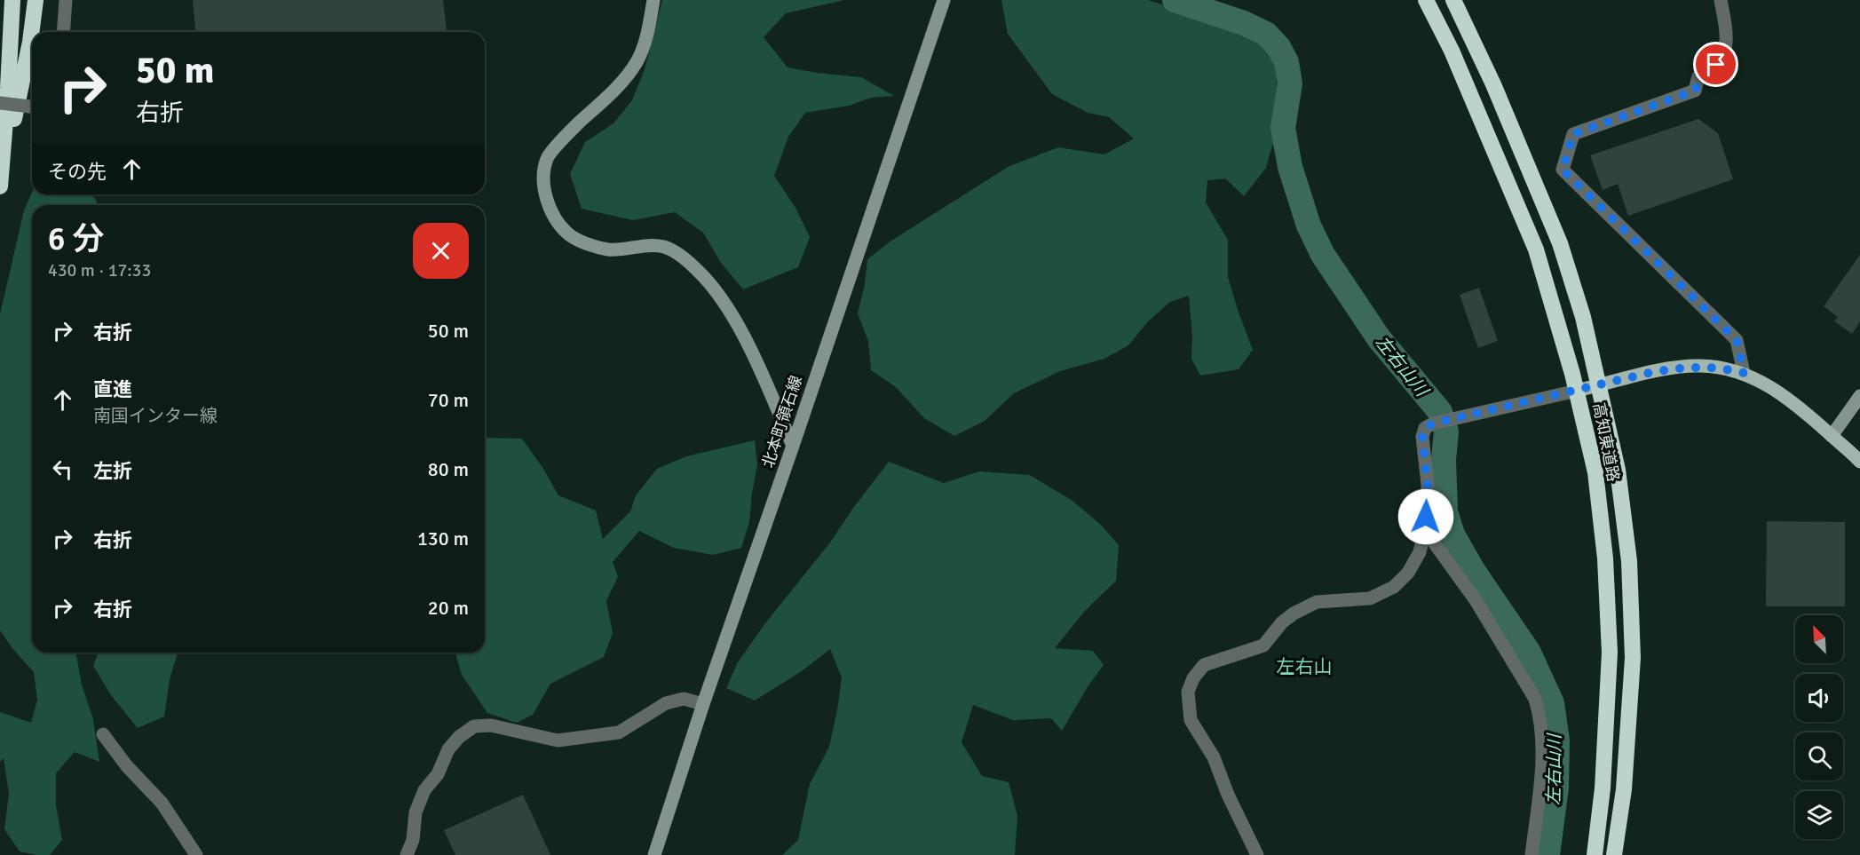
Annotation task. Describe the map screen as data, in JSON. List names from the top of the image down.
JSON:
{
  "streets": {
    "highway": ["高知東道路"],
    "main road": ["北本町領石線"]
  },
  "districts": ["左右山"],
  "water": ["左右山川"],
  "north": "top left",
  "page": {
    "turn": ["50 m", "右折"],
    "then": "その先",
    "heading": ["6 分", "430 m · 17:33"],
    "list": [
      {
        "name": "右折",
        "value": "50 m"
      },
      {
        "name": "直進",
        "note": "南国インター線",
        "value": "70 m"
      },
      {
        "name": "左折",
        "value": "80 m"
      },
      {
        "name": "右折",
        "value": "130 m"
      },
      {
        "name": "右折",
        "value": "20 m"
      }
    ]
  }
}
